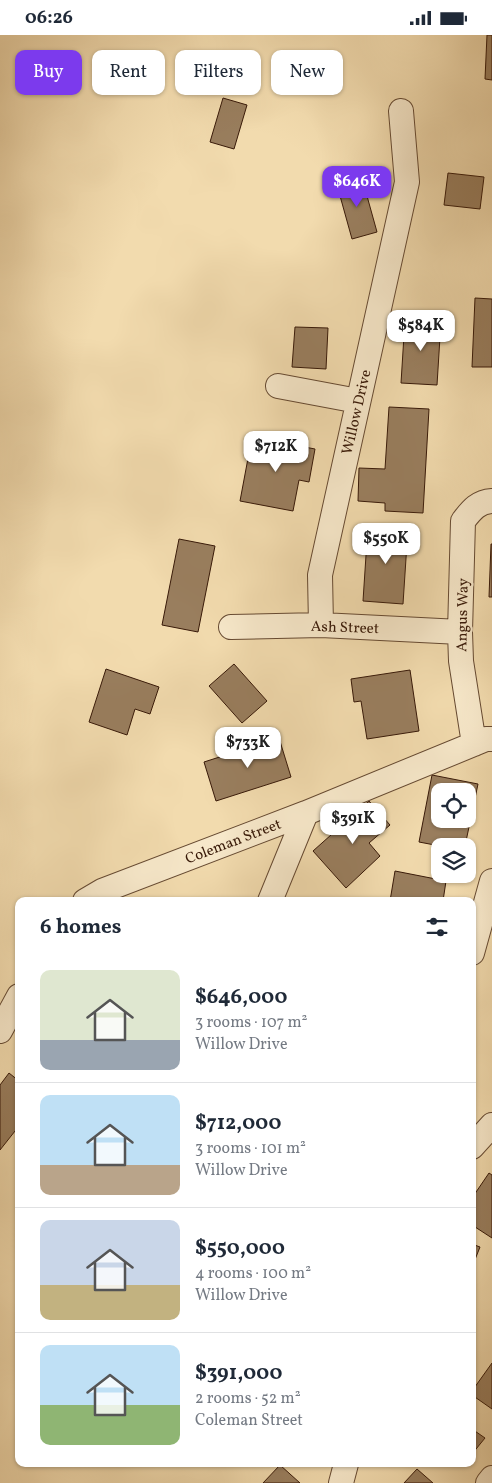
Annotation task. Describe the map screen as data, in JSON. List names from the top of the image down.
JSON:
{
  "streets": {
    "street": [
      "Willow Drive",
      "Angus Way",
      "Ash Street",
      "Coleman Street"
    ]
  },
  "crossings": [
    ["Willow Drive", "Ash Street"],
    ["Angus Way", "Ash Street"],
    ["Angus Way", "Coleman Street"]
  ],
  "page": {
    "status": "06:26",
    "chip": [
      "Buy",
      "Rent",
      "Filters",
      "New"
    ],
    "price": [
      "$646K",
      "$584K",
      "$712K",
      "$550K",
      "$733K",
      "$391K"
    ],
    "heading": "6 homes",
    "list": [
      {
        "name": "$646,000",
        "note": "3 rooms · 107 m² · Willow Drive"
      },
      {
        "name": "$712,000",
        "note": "3 rooms · 101 m² · Willow Drive"
      },
      {
        "name": "$550,000",
        "note": "4 rooms · 100 m² · Willow Drive"
      },
      {
        "name": "$391,000",
        "note": "2 rooms · 52 m² · Coleman Street"
      }
    ]
  }
}
